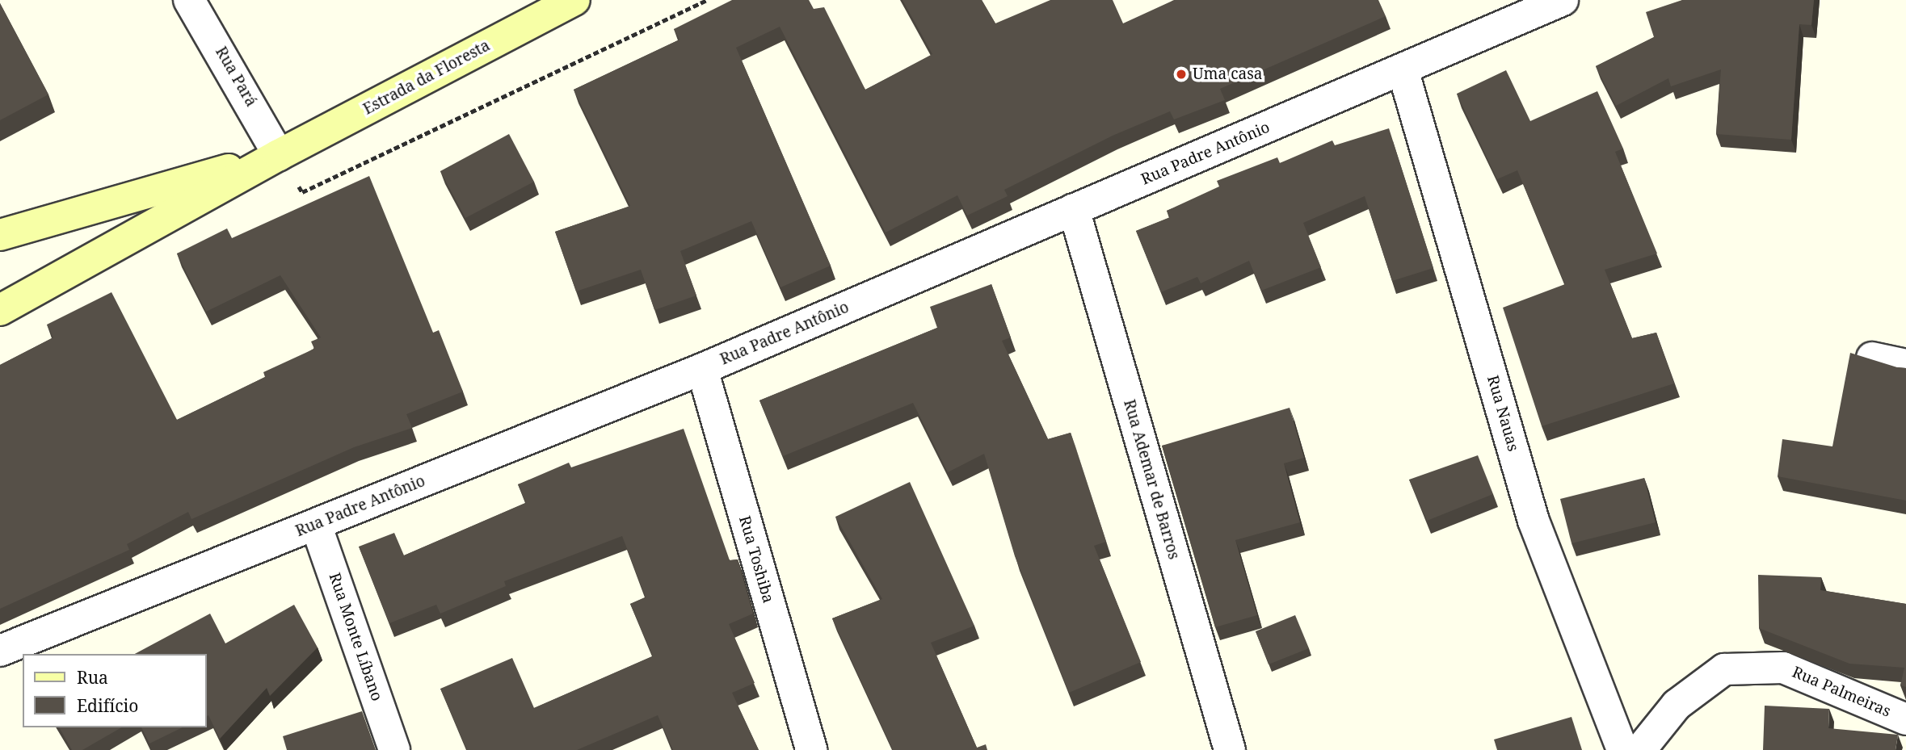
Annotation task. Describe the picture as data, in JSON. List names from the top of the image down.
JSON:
{
  "streets": {
    "main road": ["Estrada da Floresta"],
    "street": [
      "Rua Pará",
      "Rua Padre Antônio",
      "Rua Nauas",
      "Rua Ademar de Barros",
      "Rua Toshiba",
      "Rua Monte Líbano",
      "Rua Palmeiras"
    ]
  },
  "crossings": [
    ["Rua Pará", "Estrada da Floresta"],
    ["Rua Padre Antônio", "Rua Nauas"],
    ["Rua Padre Antônio", "Rua Ademar de Barros"],
    ["Rua Padre Antônio", "Rua Toshiba"],
    ["Rua Padre Antônio", "Rua Monte Líbano"]
  ],
  "places": ["Uma casa"],
  "legend": ["Rua", "Edifício"]
}
